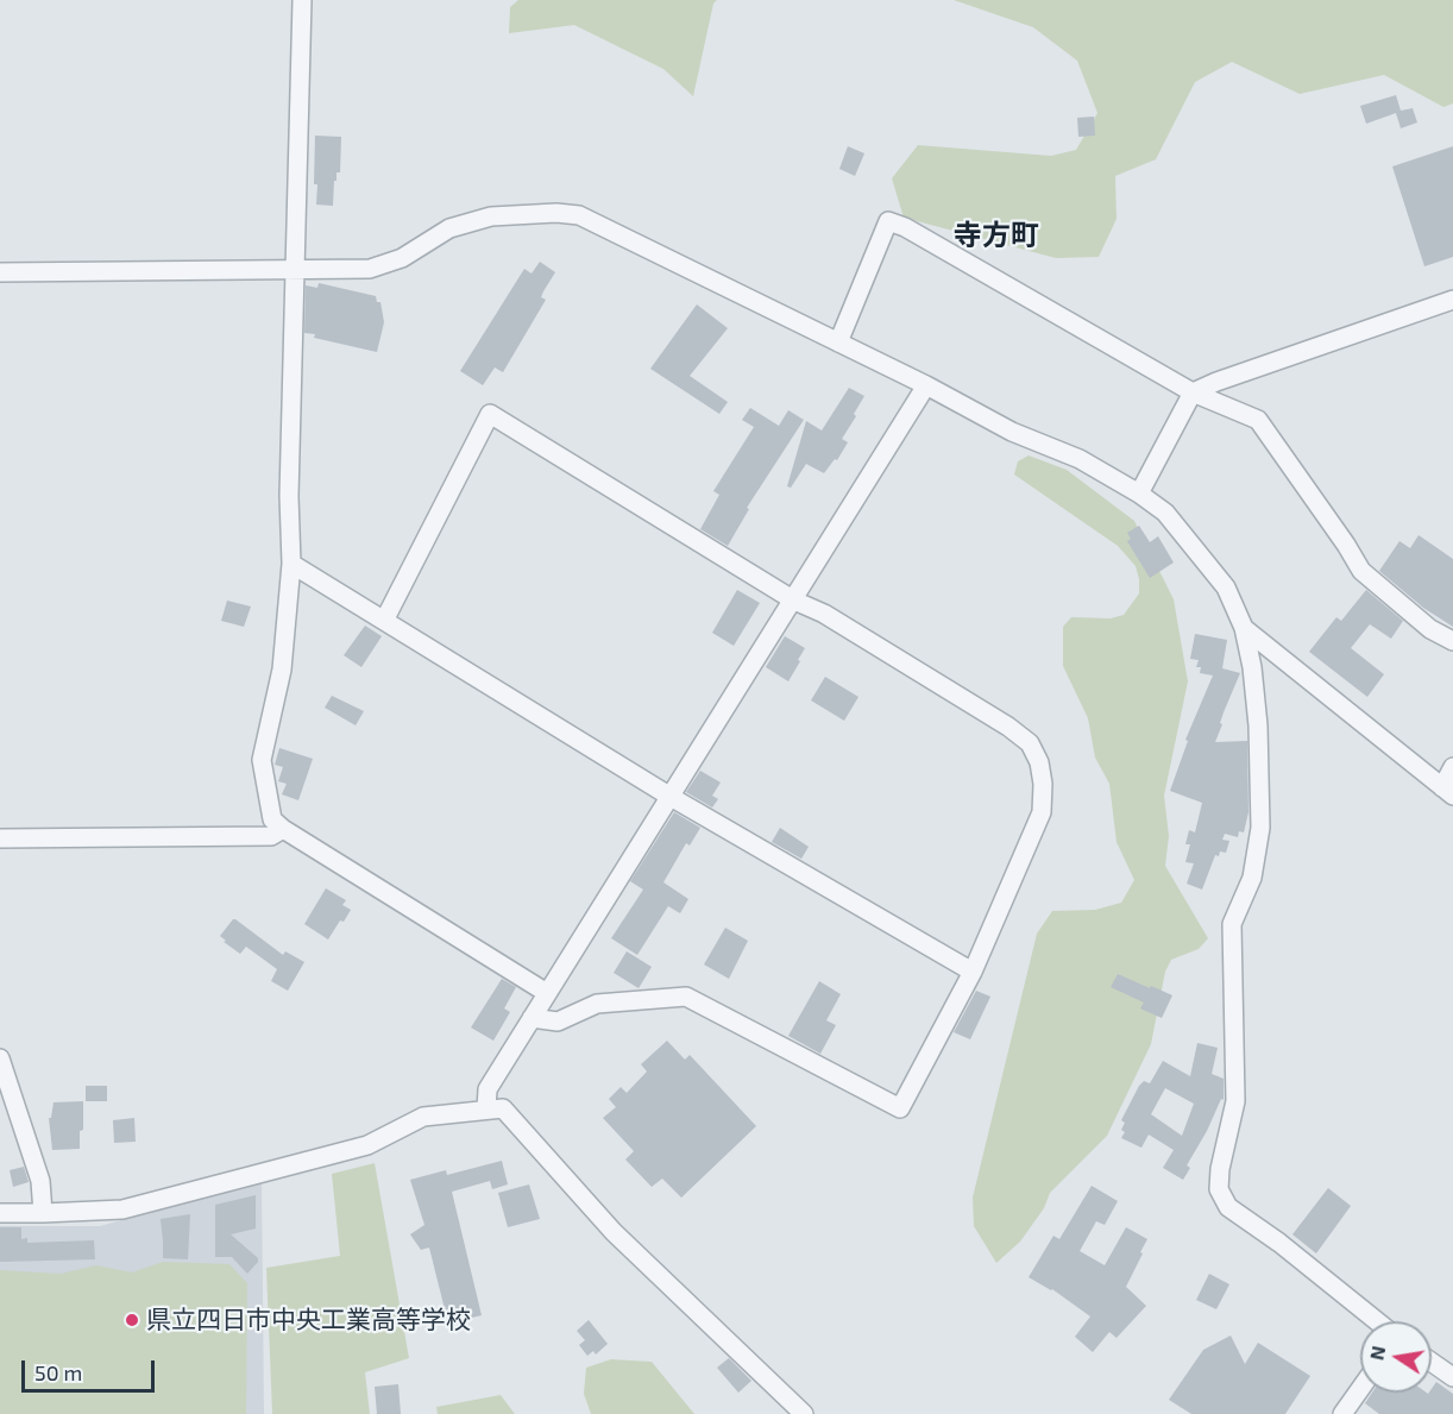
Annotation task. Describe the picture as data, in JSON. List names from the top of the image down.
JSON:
{
  "districts": ["寺方町"],
  "places": ["県立四日市中央工業高等学校"],
  "scale_bar": "50 m",
  "north": "left"
}
